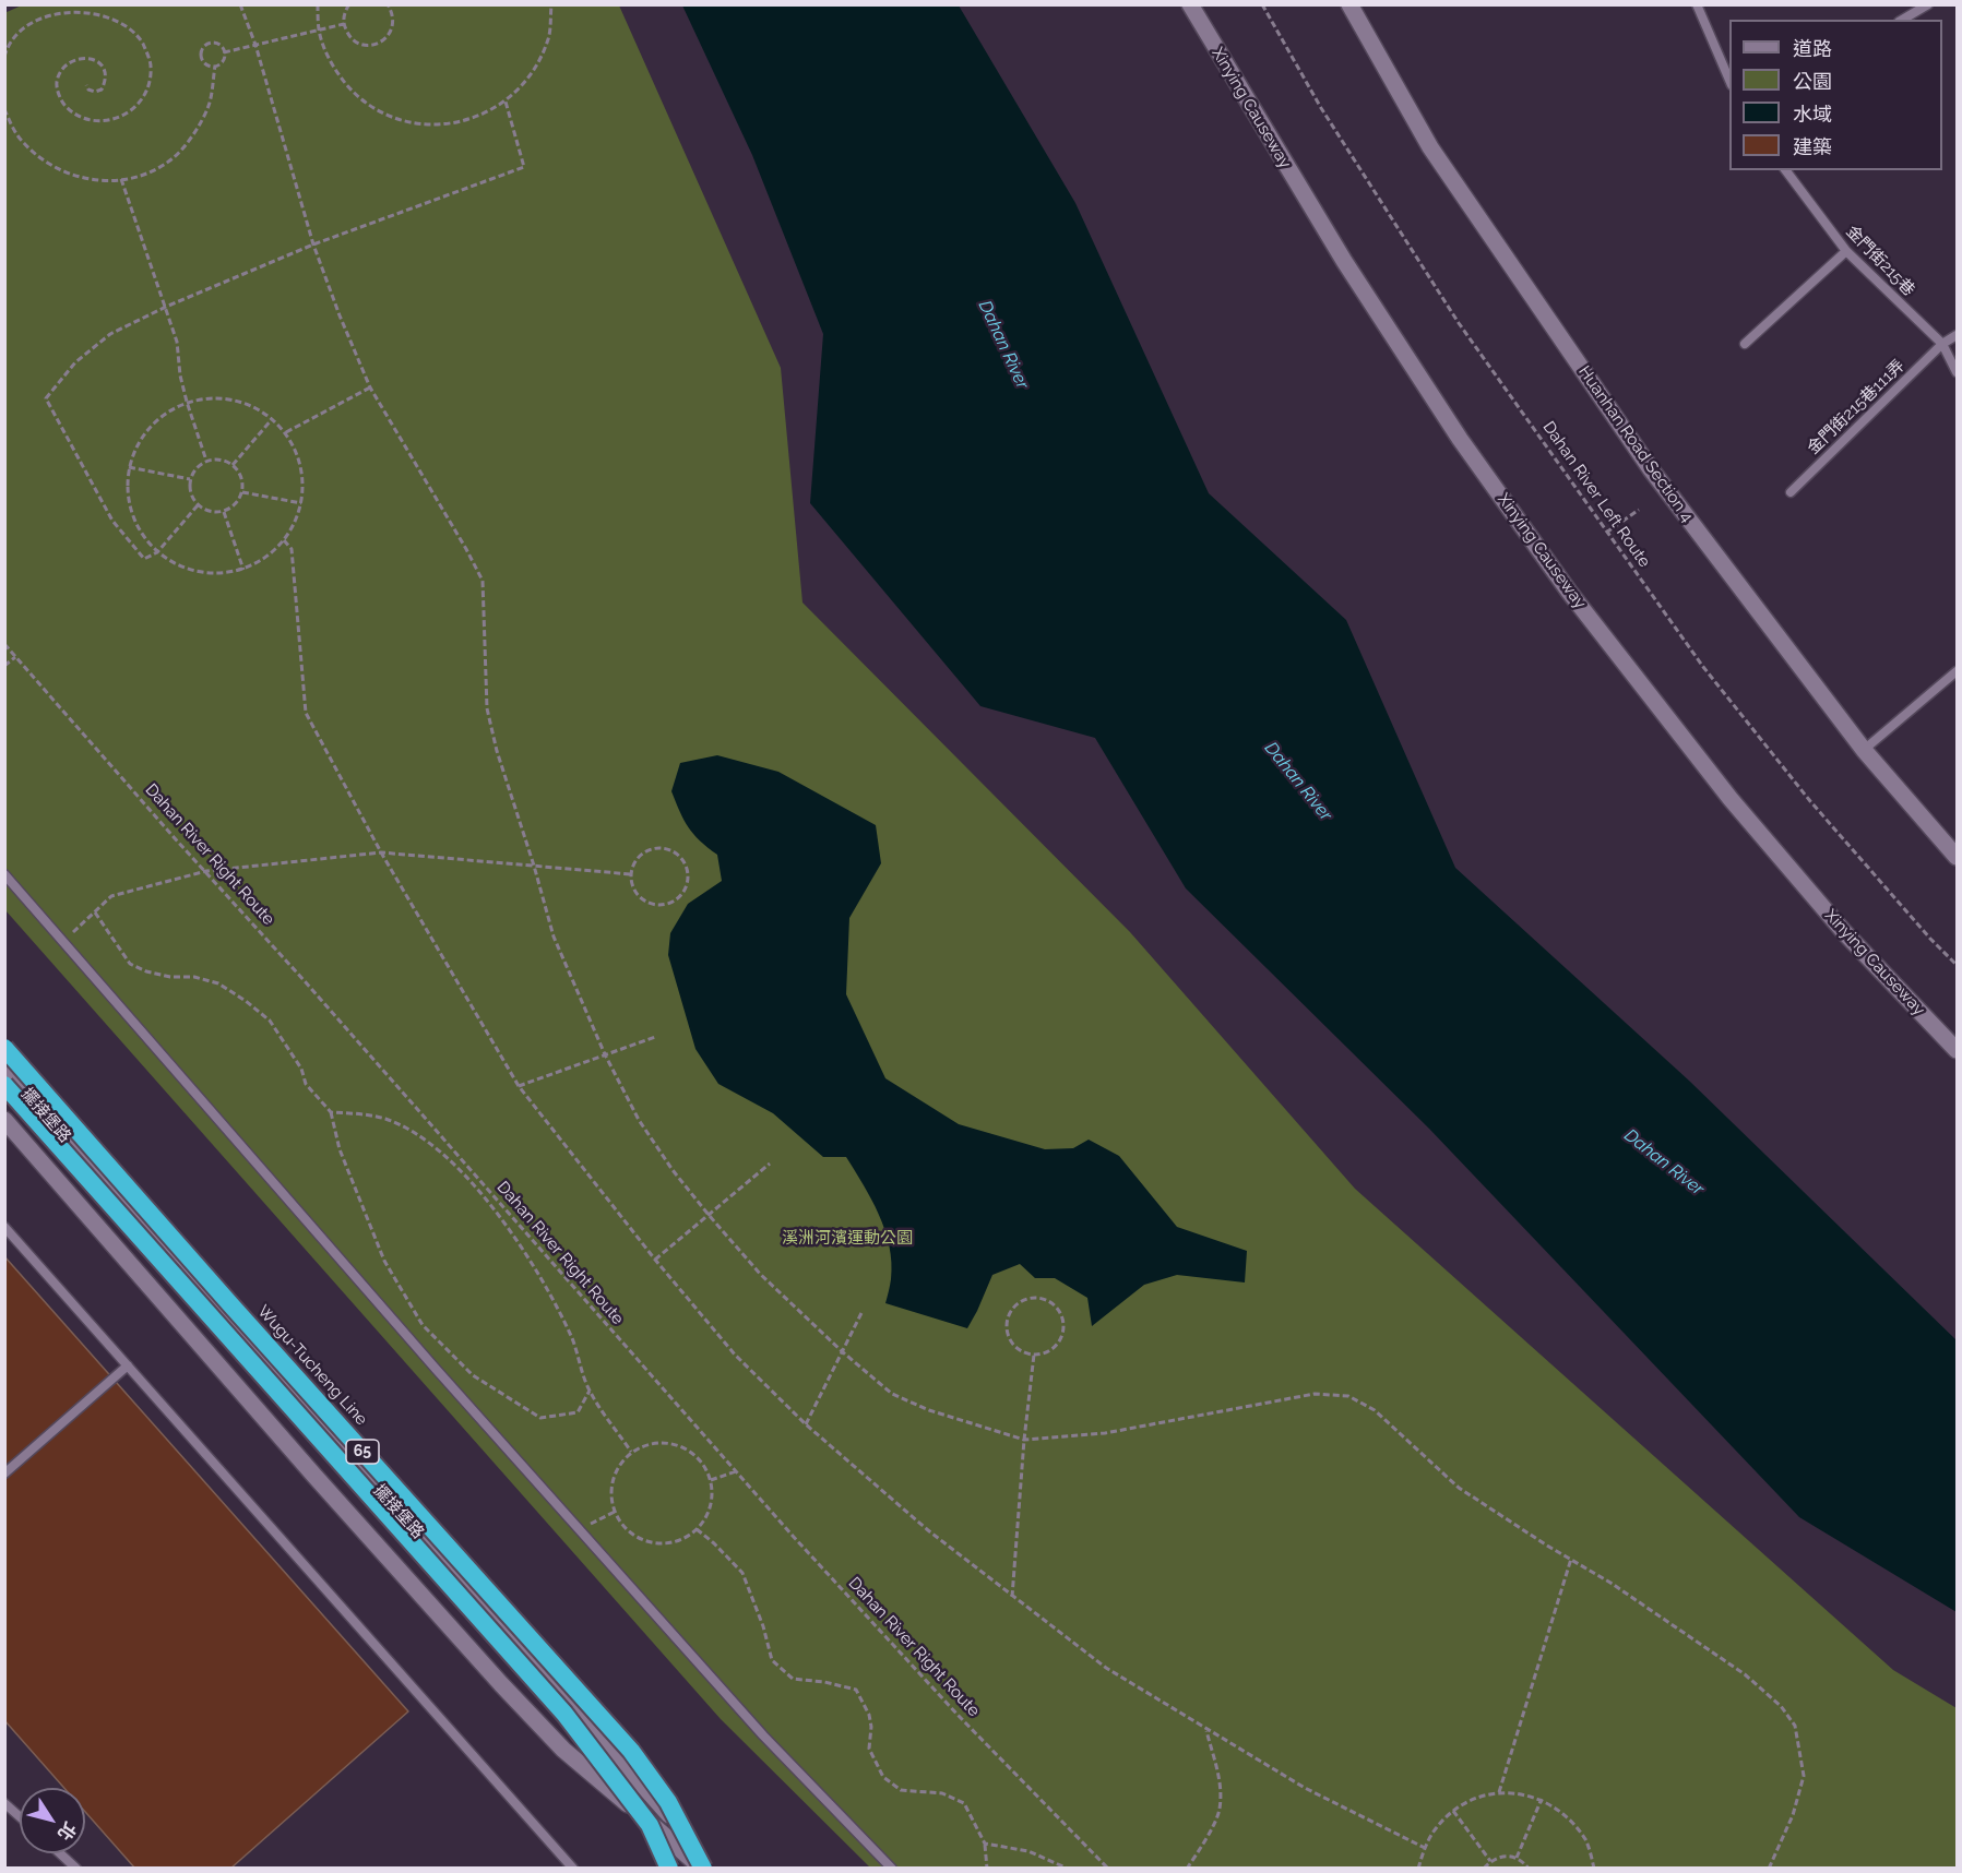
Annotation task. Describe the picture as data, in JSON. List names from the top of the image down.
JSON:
{
  "streets": {
    "highway": ["Wugu-Tucheng Line", "65"],
    "street": ["Xinying Causeway", "Huanhan Road Section 4", "擺接堡路"],
    "lane": ["金門街215巷", "金門街215巷111弄"],
    "path": ["Dahan River Left Route", "Dahan River Right Route"]
  },
  "crossings": [
    ["金門街215巷", "金門街215巷111弄"],
    ["擺接堡路", "Wugu-Tucheng Line"]
  ],
  "water": ["Dahan River"],
  "parks": ["溪洲河濱運動公園"],
  "legend": [
    "道路",
    "公園",
    "水域",
    "建築"
  ],
  "north": "bottom right"
}
